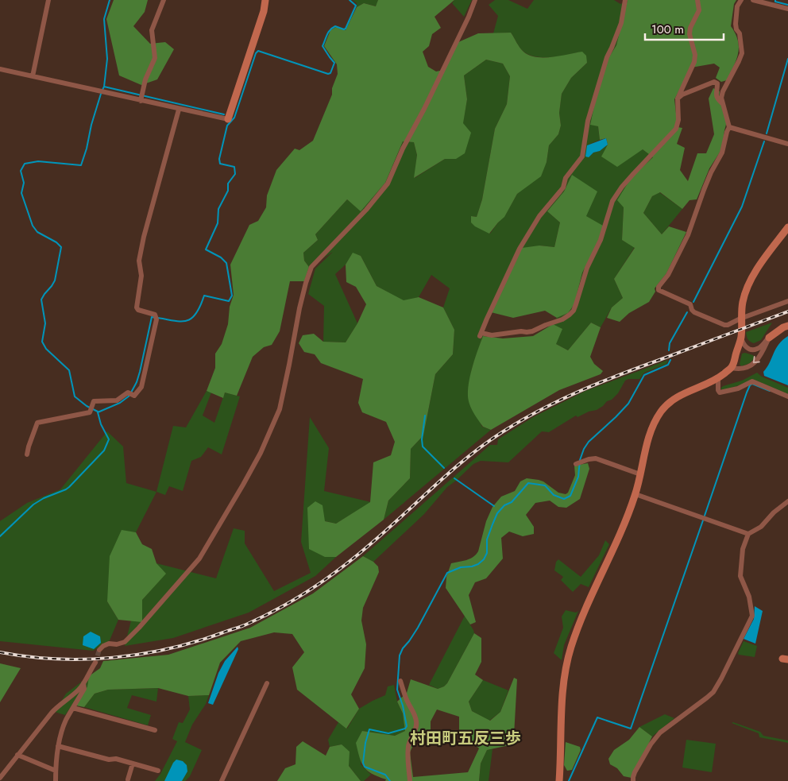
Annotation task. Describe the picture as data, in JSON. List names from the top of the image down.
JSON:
{
  "districts": ["村田町五反三歩"],
  "scale_bar": "100 m"
}
